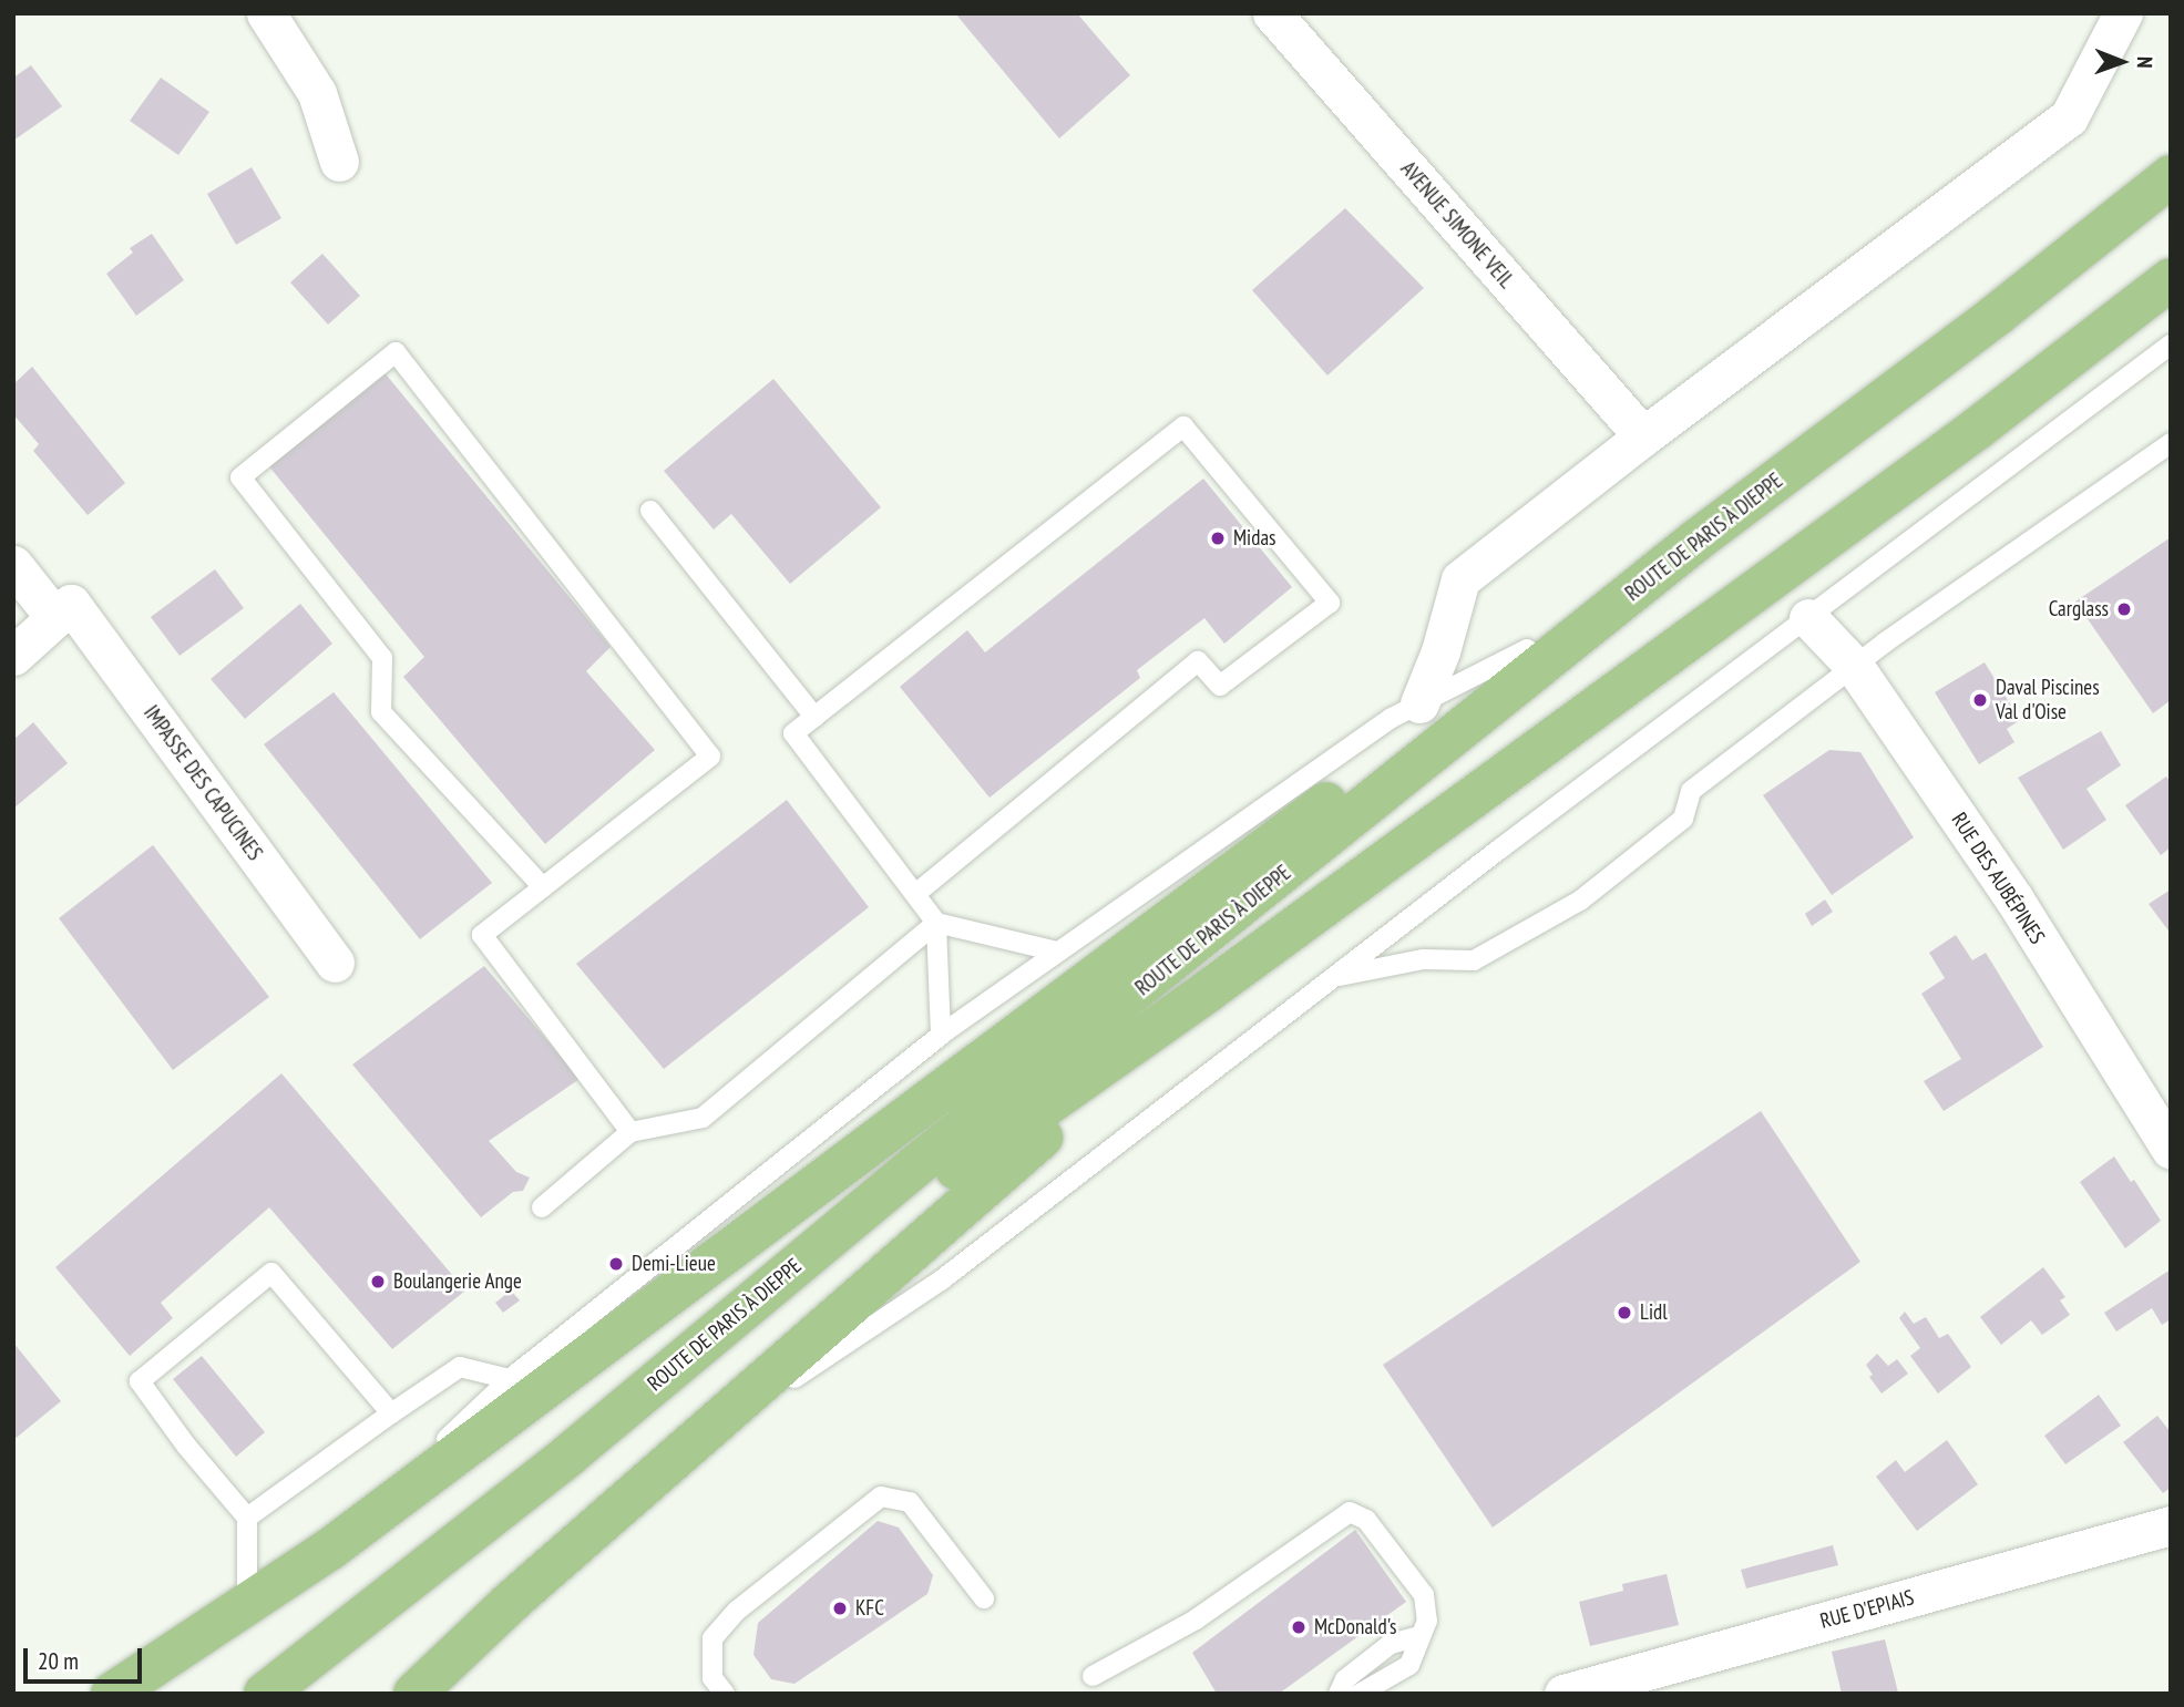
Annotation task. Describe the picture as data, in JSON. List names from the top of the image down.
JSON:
{
  "streets": {
    "main road": ["ROUTE DE PARIS À DIEPPE"],
    "street": [
      "AVENUE SIMONE VEIL",
      "IMPASSE DES CAPUCINES",
      "RUE DES AUBÉPINES",
      "RUE D'EPIAIS"
    ]
  },
  "places": [
    "Midas",
    "Carglass",
    "Daval Piscines Val d'Oise",
    "Demi-Lieue",
    "Boulangerie Ange",
    "Lidl",
    "KFC",
    "McDonald's"
  ],
  "scale_bar": "20 m",
  "north": "right"
}
